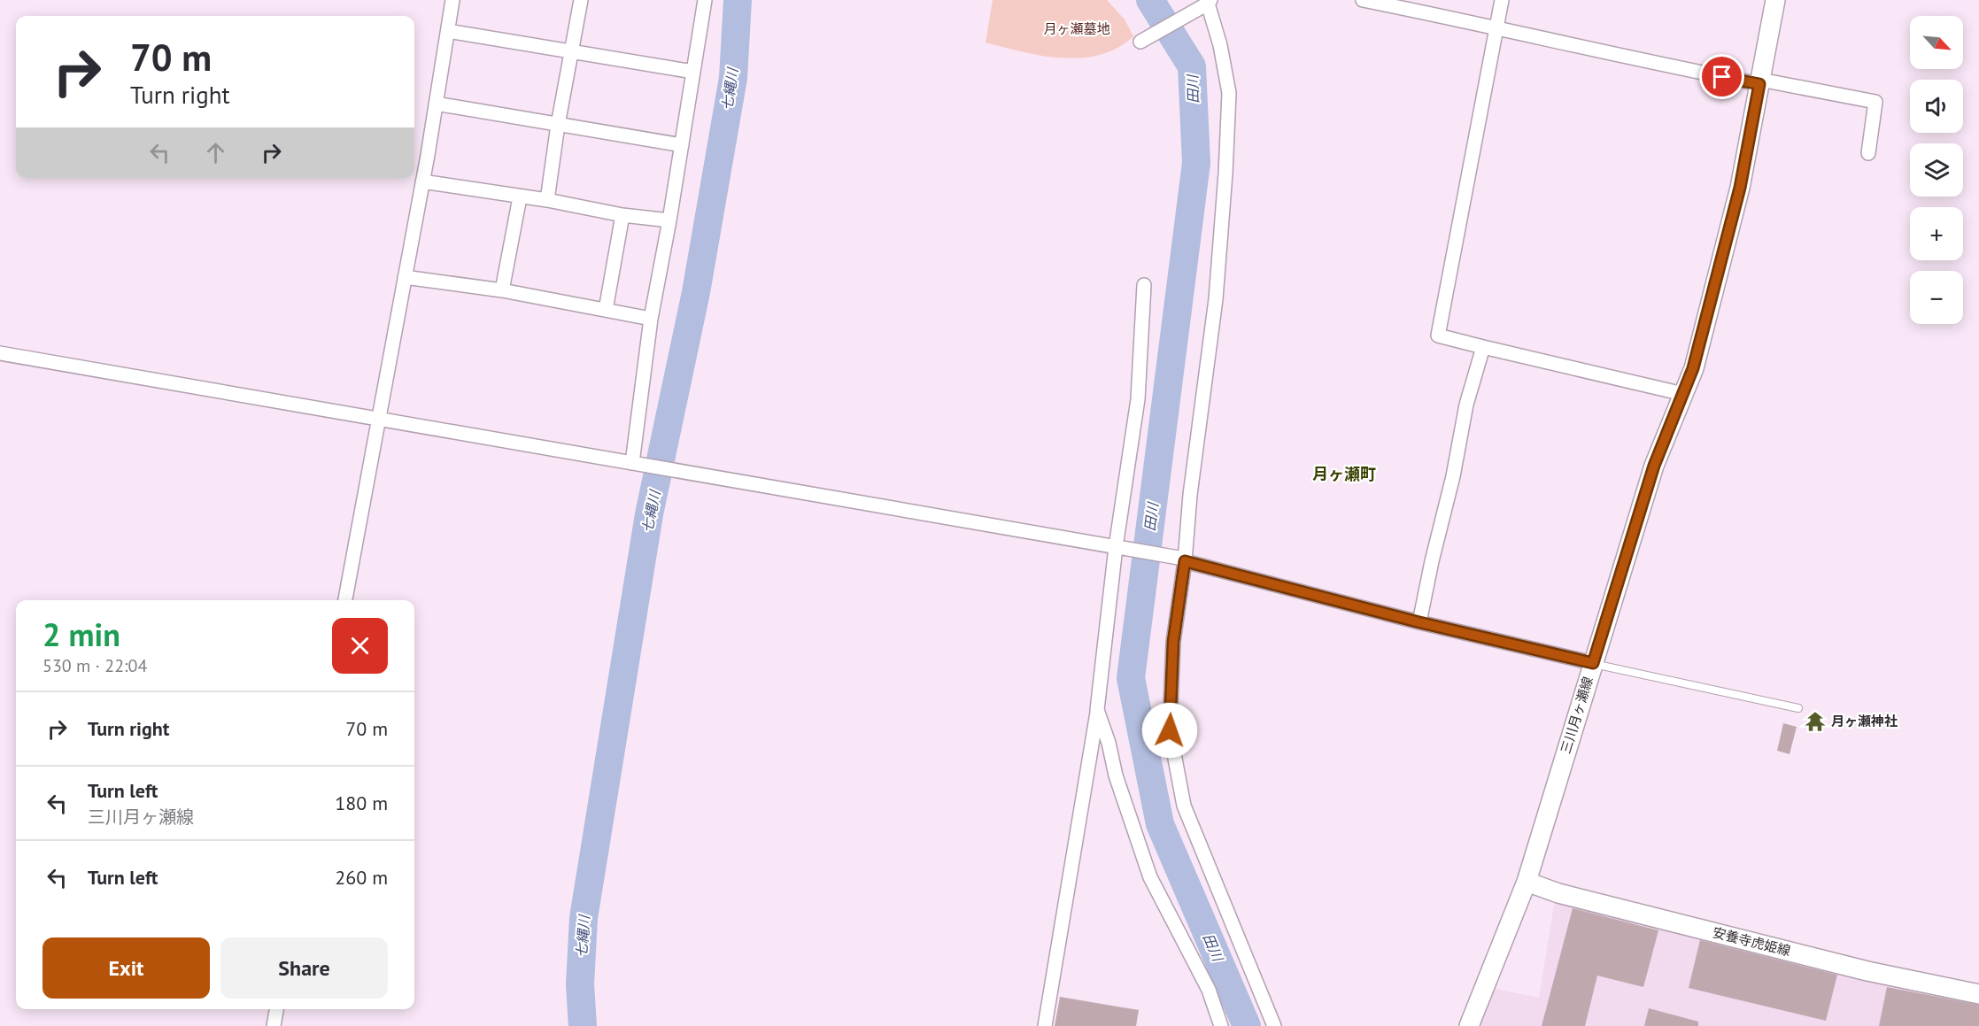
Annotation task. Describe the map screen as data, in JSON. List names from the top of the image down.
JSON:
{
  "streets": {
    "main road": ["三川月ヶ瀬線", "安養寺虎姫線"]
  },
  "crossings": [
    ["三川月ヶ瀬線", "安養寺虎姫線"]
  ],
  "districts": ["月ヶ瀬町"],
  "water": ["七縄川", "田川"],
  "parks": ["月ヶ瀬墓地"],
  "places": {
    "temple": ["月ヶ瀬神社"]
  },
  "north": "bottom right",
  "page": {
    "map_buttons": ["+", "−"],
    "turn": ["70 m", "Turn right"],
    "heading": ["2 min", "530 m · 22:04"],
    "list": [
      {
        "name": "Turn right",
        "value": "70 m"
      },
      {
        "name": "Turn left",
        "note": "三川月ヶ瀬線",
        "value": "180 m"
      },
      {
        "name": "Turn left",
        "value": "260 m"
      }
    ],
    "buttons": ["Exit", "Share"]
  }
}
